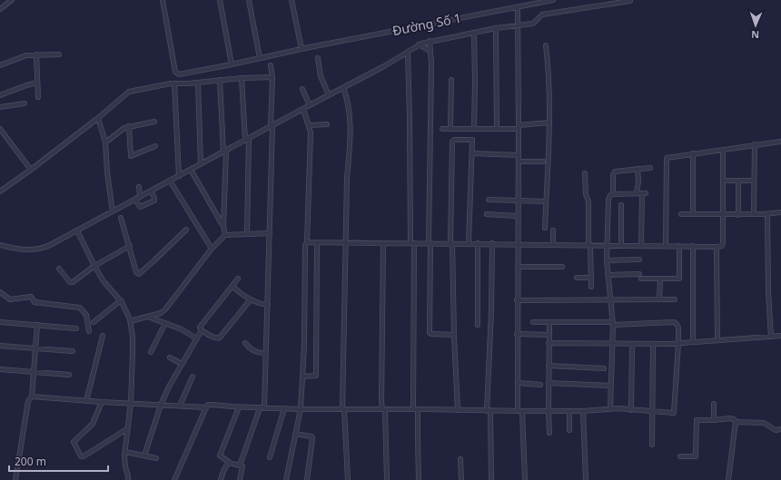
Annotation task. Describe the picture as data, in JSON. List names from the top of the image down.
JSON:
{
  "streets": {
    "street": ["Đường Số 1"]
  },
  "scale_bar": "200 m",
  "north": "bottom"
}
